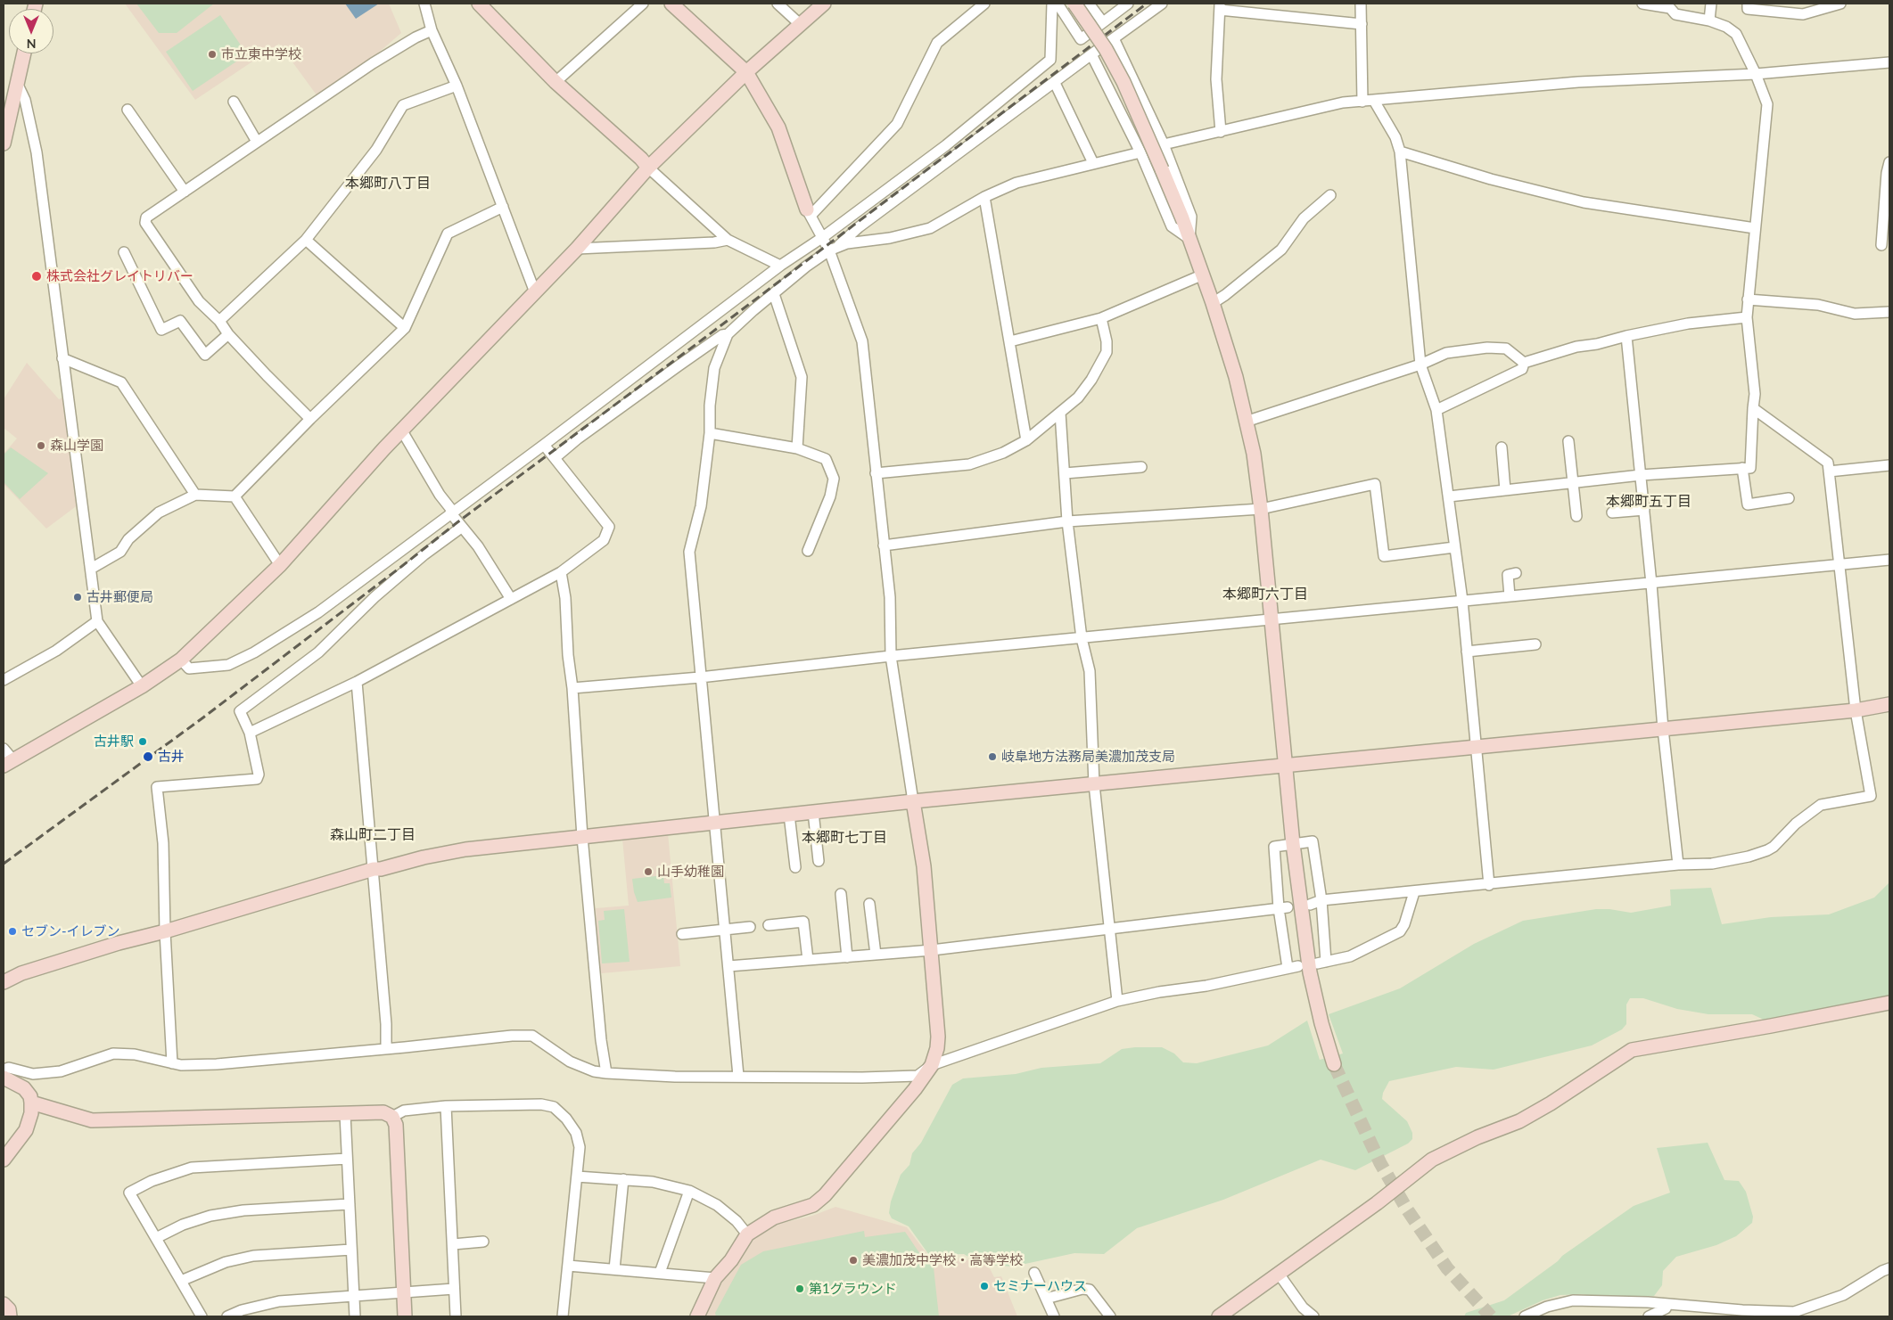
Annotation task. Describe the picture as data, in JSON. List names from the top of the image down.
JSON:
{
  "districts": [
    "本郷町八丁目",
    "本郷町五丁目",
    "本郷町六丁目",
    "森山町二丁目",
    "本郷町七丁目"
  ],
  "places": [
    "市立東中学校",
    "株式会社グレイトリバー",
    "森山学園",
    "古井郵便局",
    "古井駅",
    "古井",
    "岐阜地方法務局美濃加茂支局",
    "山手幼稚園",
    "セブン-イレブン",
    "美濃加茂中学校・高等学校",
    "セミナーハウス",
    "第1グラウンド"
  ],
  "north": "bottom"
}
